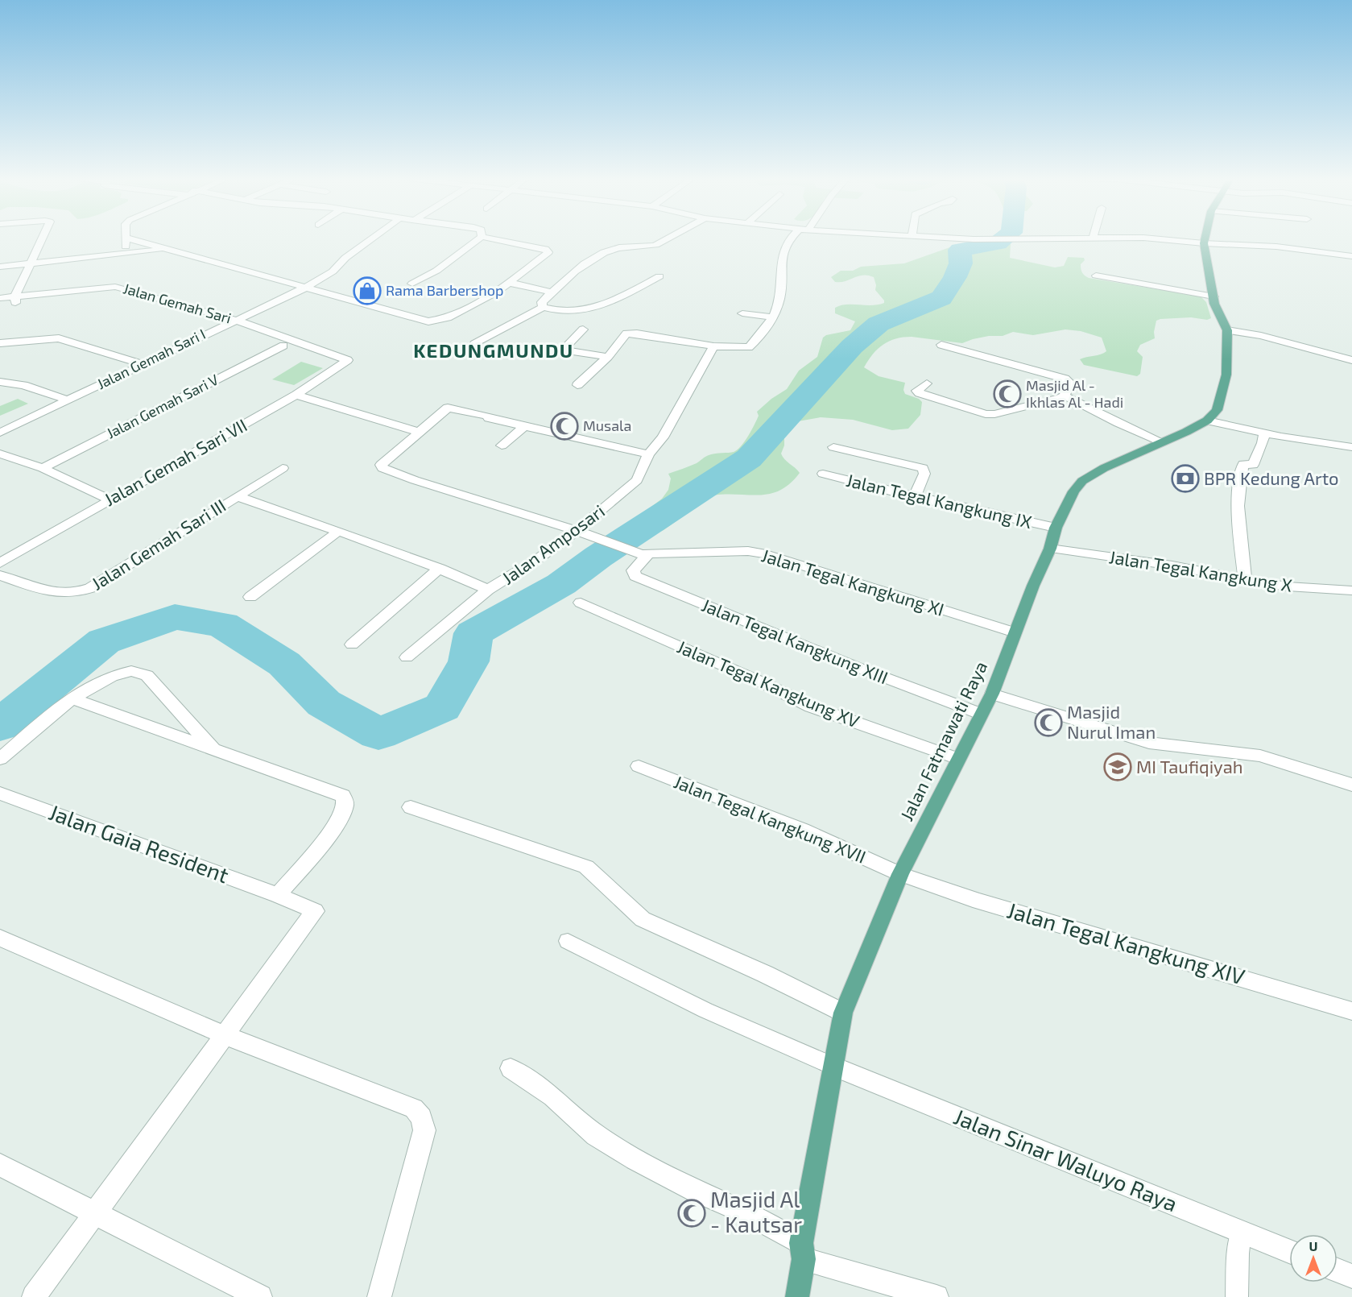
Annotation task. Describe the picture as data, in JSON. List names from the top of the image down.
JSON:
{
  "streets": {
    "main road": ["Jalan Fatmawati Raya"],
    "street": [
      "Jalan Gemah Sari",
      "Jalan Gemah Sari I",
      "Jalan Gemah Sari V",
      "Jalan Gemah Sari VII",
      "Jalan Tegal Kangkung IX",
      "Jalan Gemah Sari III",
      "Jalan Amposari",
      "Jalan Tegal Kangkung X",
      "Jalan Tegal Kangkung XI",
      "Jalan Tegal Kangkung XIII",
      "Jalan Tegal Kangkung XV",
      "Jalan Tegal Kangkung XVII",
      "Jalan Gaia Resident",
      "Jalan Tegal Kangkung XIV",
      "Jalan Sinar Waluyo Raya"
    ]
  },
  "crossings": [
    ["Jalan Gemah Sari", "Jalan Gemah Sari I"],
    ["Jalan Gemah Sari", "Jalan Gemah Sari V"],
    ["Jalan Gemah Sari", "Jalan Gemah Sari VII"],
    ["Jalan Tegal Kangkung IX", "Jalan Fatmawati Raya"],
    ["Jalan Gemah Sari III", "Jalan Amposari"],
    ["Jalan Amposari", "Jalan Tegal Kangkung XI"],
    ["Jalan Tegal Kangkung X", "Jalan Fatmawati Raya"],
    ["Jalan Tegal Kangkung XI", "Jalan Tegal Kangkung XIII"],
    ["Jalan Tegal Kangkung XI", "Jalan Fatmawati Raya"],
    ["Jalan Tegal Kangkung XIII", "Jalan Fatmawati Raya"],
    ["Jalan Tegal Kangkung XV", "Jalan Fatmawati Raya"],
    ["Jalan Fatmawati Raya", "Jalan Tegal Kangkung XVII"],
    ["Jalan Fatmawati Raya", "Jalan Tegal Kangkung XIV"],
    ["Jalan Fatmawati Raya", "Jalan Sinar Waluyo Raya"],
    ["Jalan Tegal Kangkung XVII", "Jalan Tegal Kangkung XIV"]
  ],
  "districts": ["KEDUNGMUNDU"],
  "places": {
    "shop": ["Rama Barbershop"],
    "mosque": [
      "Masjid Al - Ikhlas Al - Hadi",
      "Musala",
      "Masjid Nurul Iman",
      "Masjid Al - Kautsar"
    ],
    "bank": ["BPR Kedung Arto"],
    "school or university": ["MI Taufiqiyah"]
  },
  "north": "top"
}
